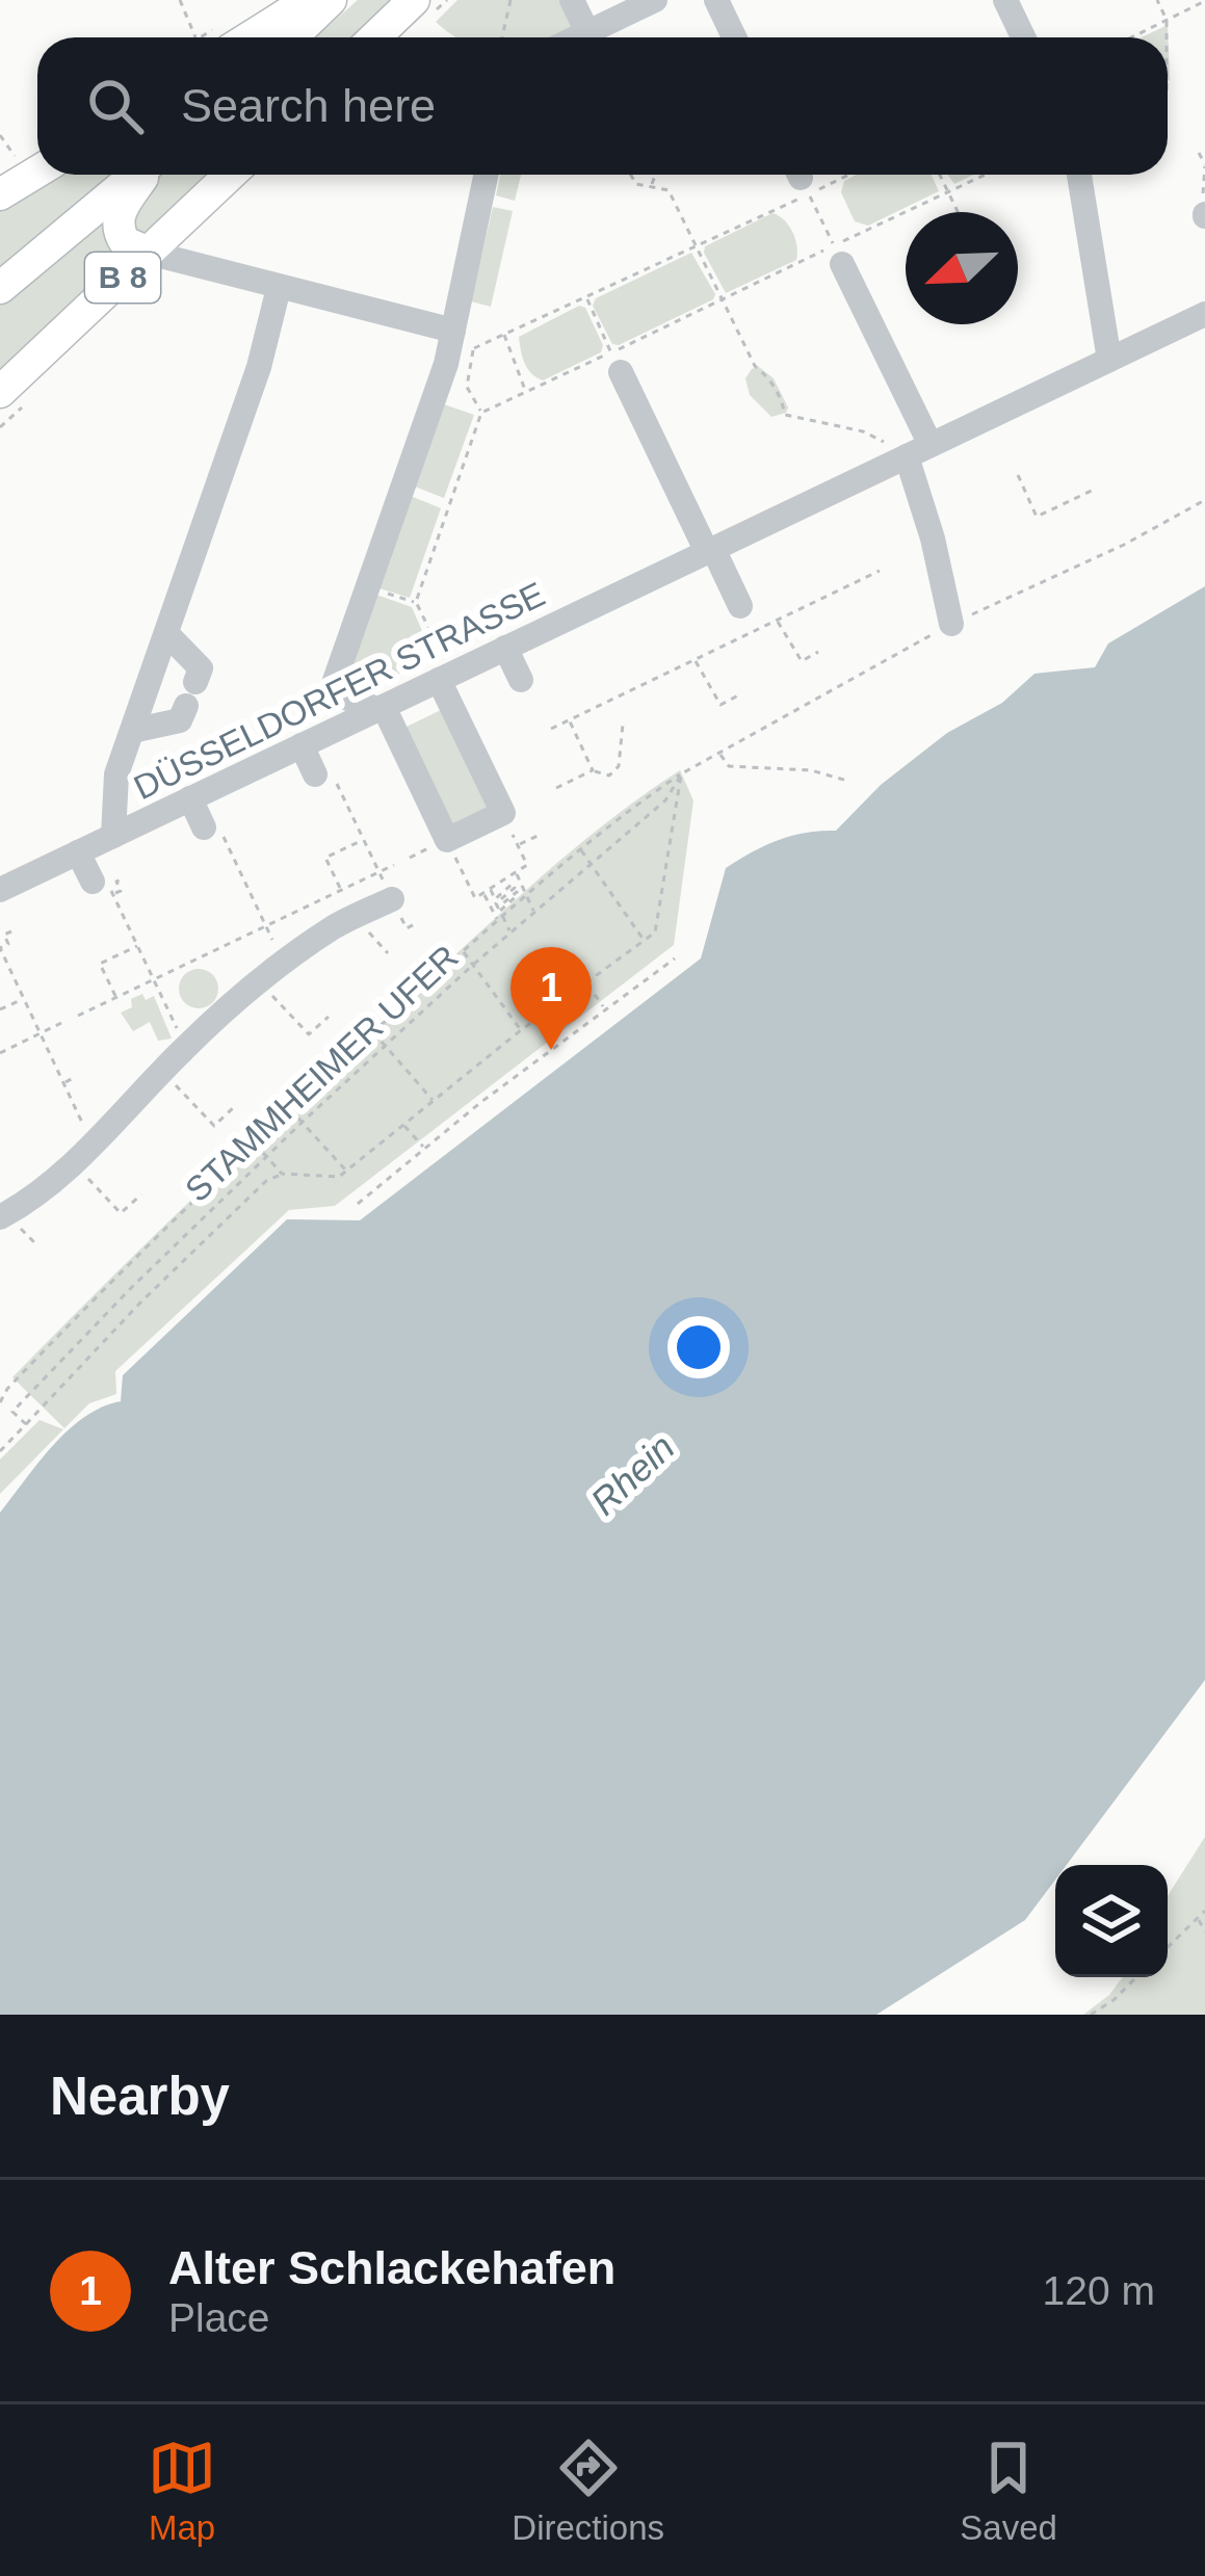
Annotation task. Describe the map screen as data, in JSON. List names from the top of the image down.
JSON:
{
  "streets": {
    "main road": ["B 8"],
    "street": ["DÜSSELDORFER STRASSE"],
    "path": ["STAMMHEIMER UFER"]
  },
  "water": ["Rhein"],
  "north": "bottom left",
  "page": {
    "search": "Search here",
    "pins": "1",
    "heading": "Nearby",
    "list": [
      {
        "mark": "1",
        "name": "Alter Schlackehafen",
        "note": "Place",
        "value": "120 m"
      }
    ],
    "nav": ["Map", "Directions", "Saved"]
  }
}
